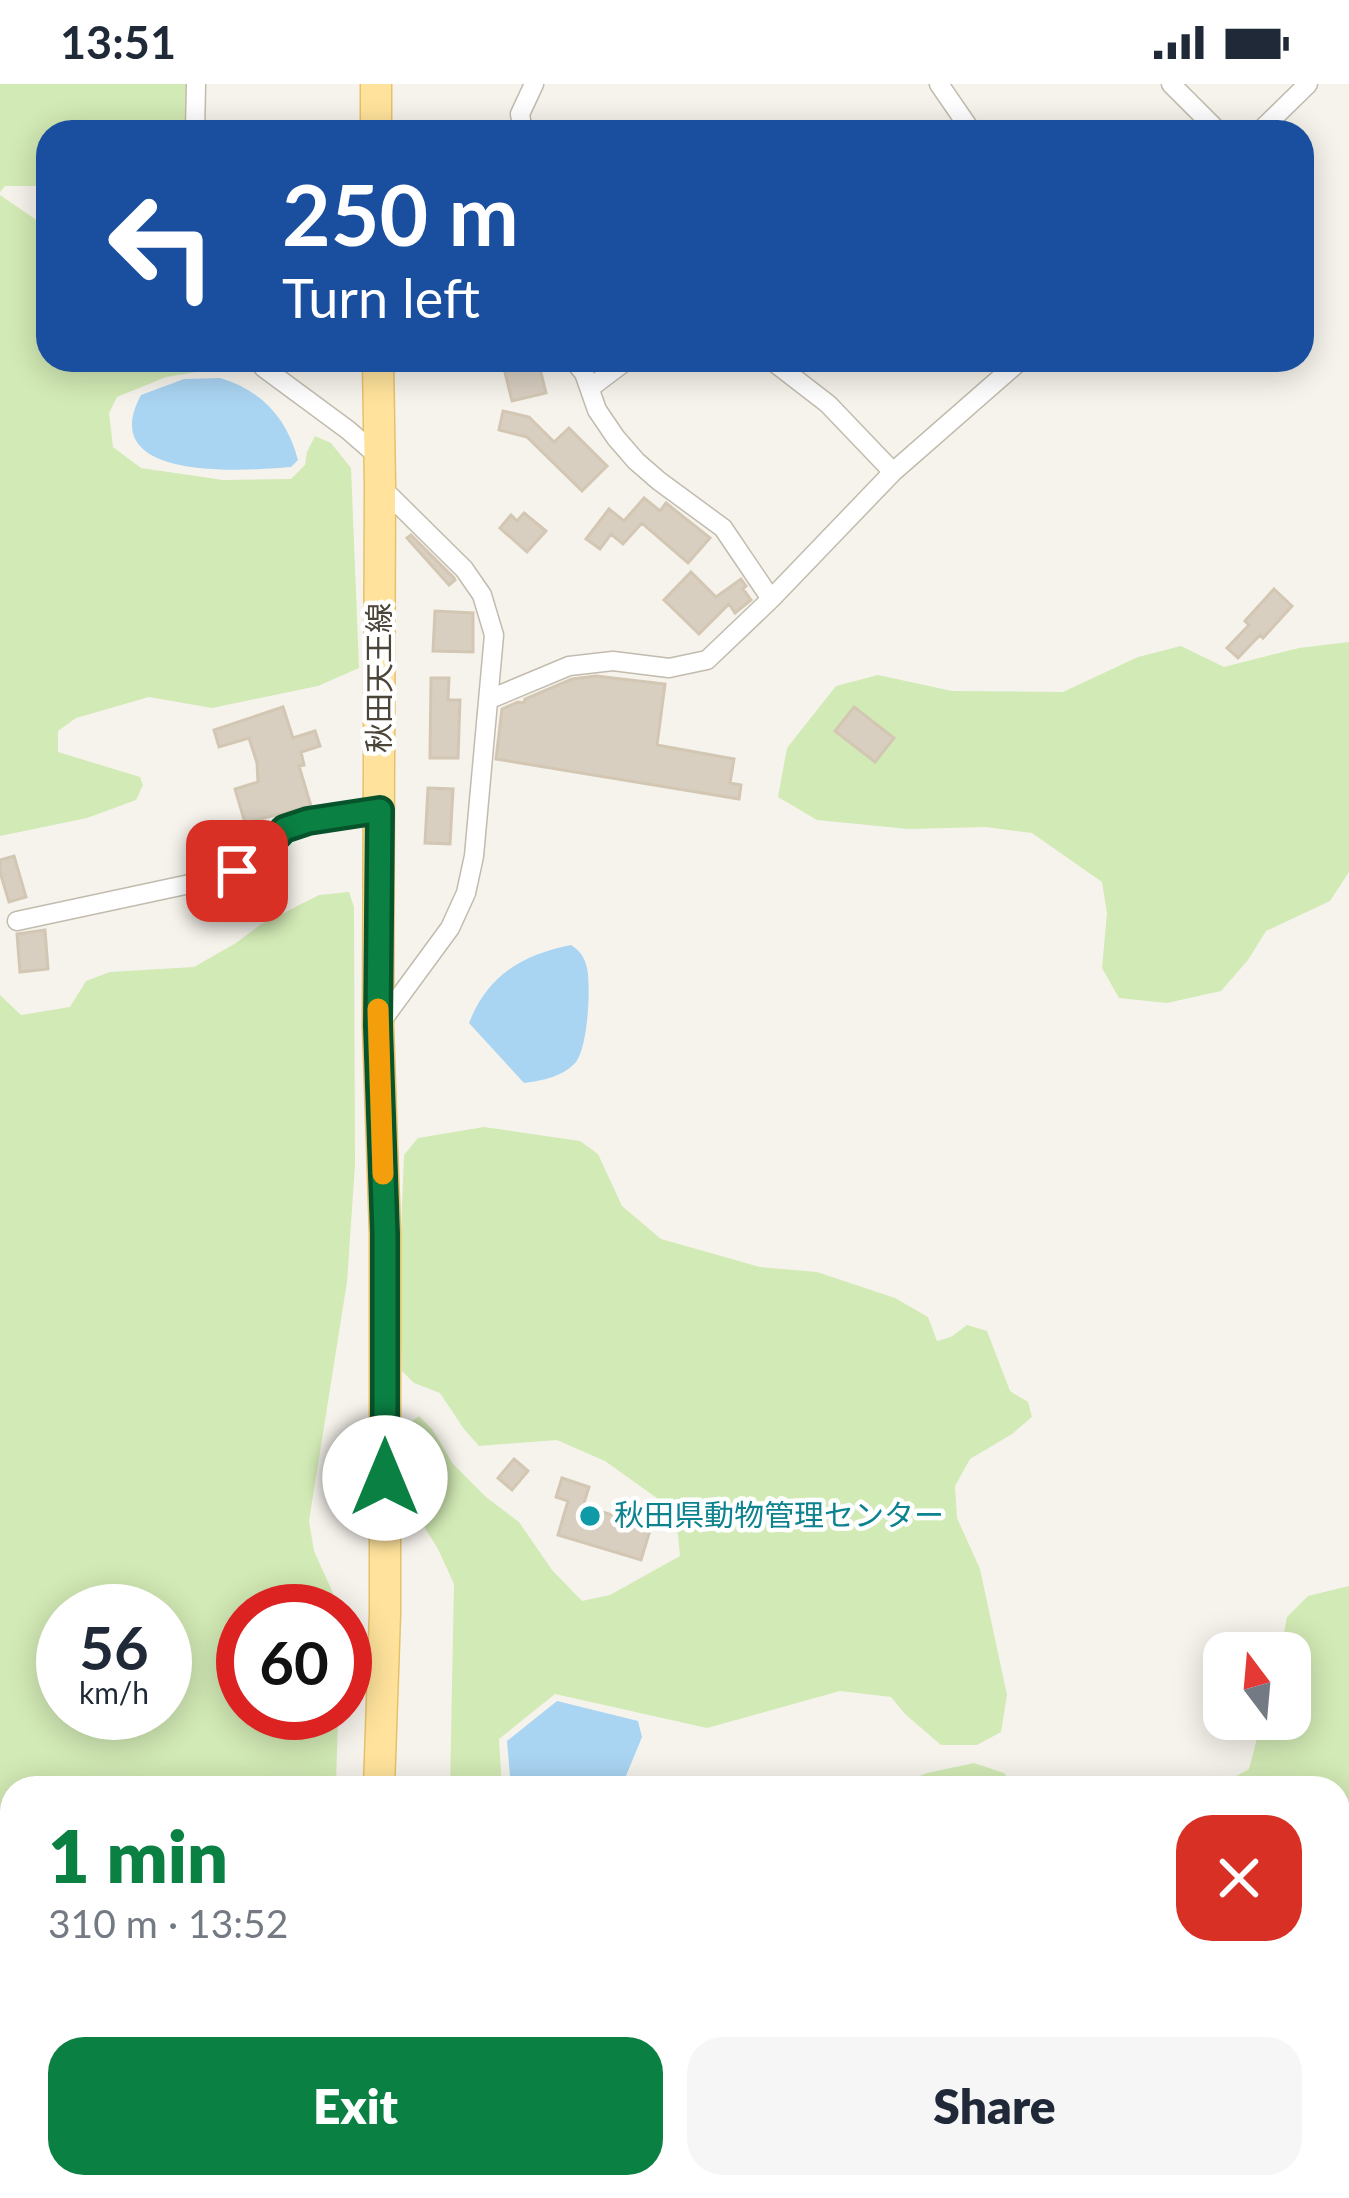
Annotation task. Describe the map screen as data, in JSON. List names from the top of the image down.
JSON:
{
  "streets": {
    "main road": ["秋田天王線"]
  },
  "places": ["秋田県動物管理センター"],
  "north": "top",
  "page": {
    "status": "13:51",
    "turn": ["250 m", "Turn left"],
    "speed": "56 km/h",
    "limit": "60",
    "heading": ["1 min", "310 m · 13:52"],
    "buttons": ["Exit", "Share"]
  }
}
